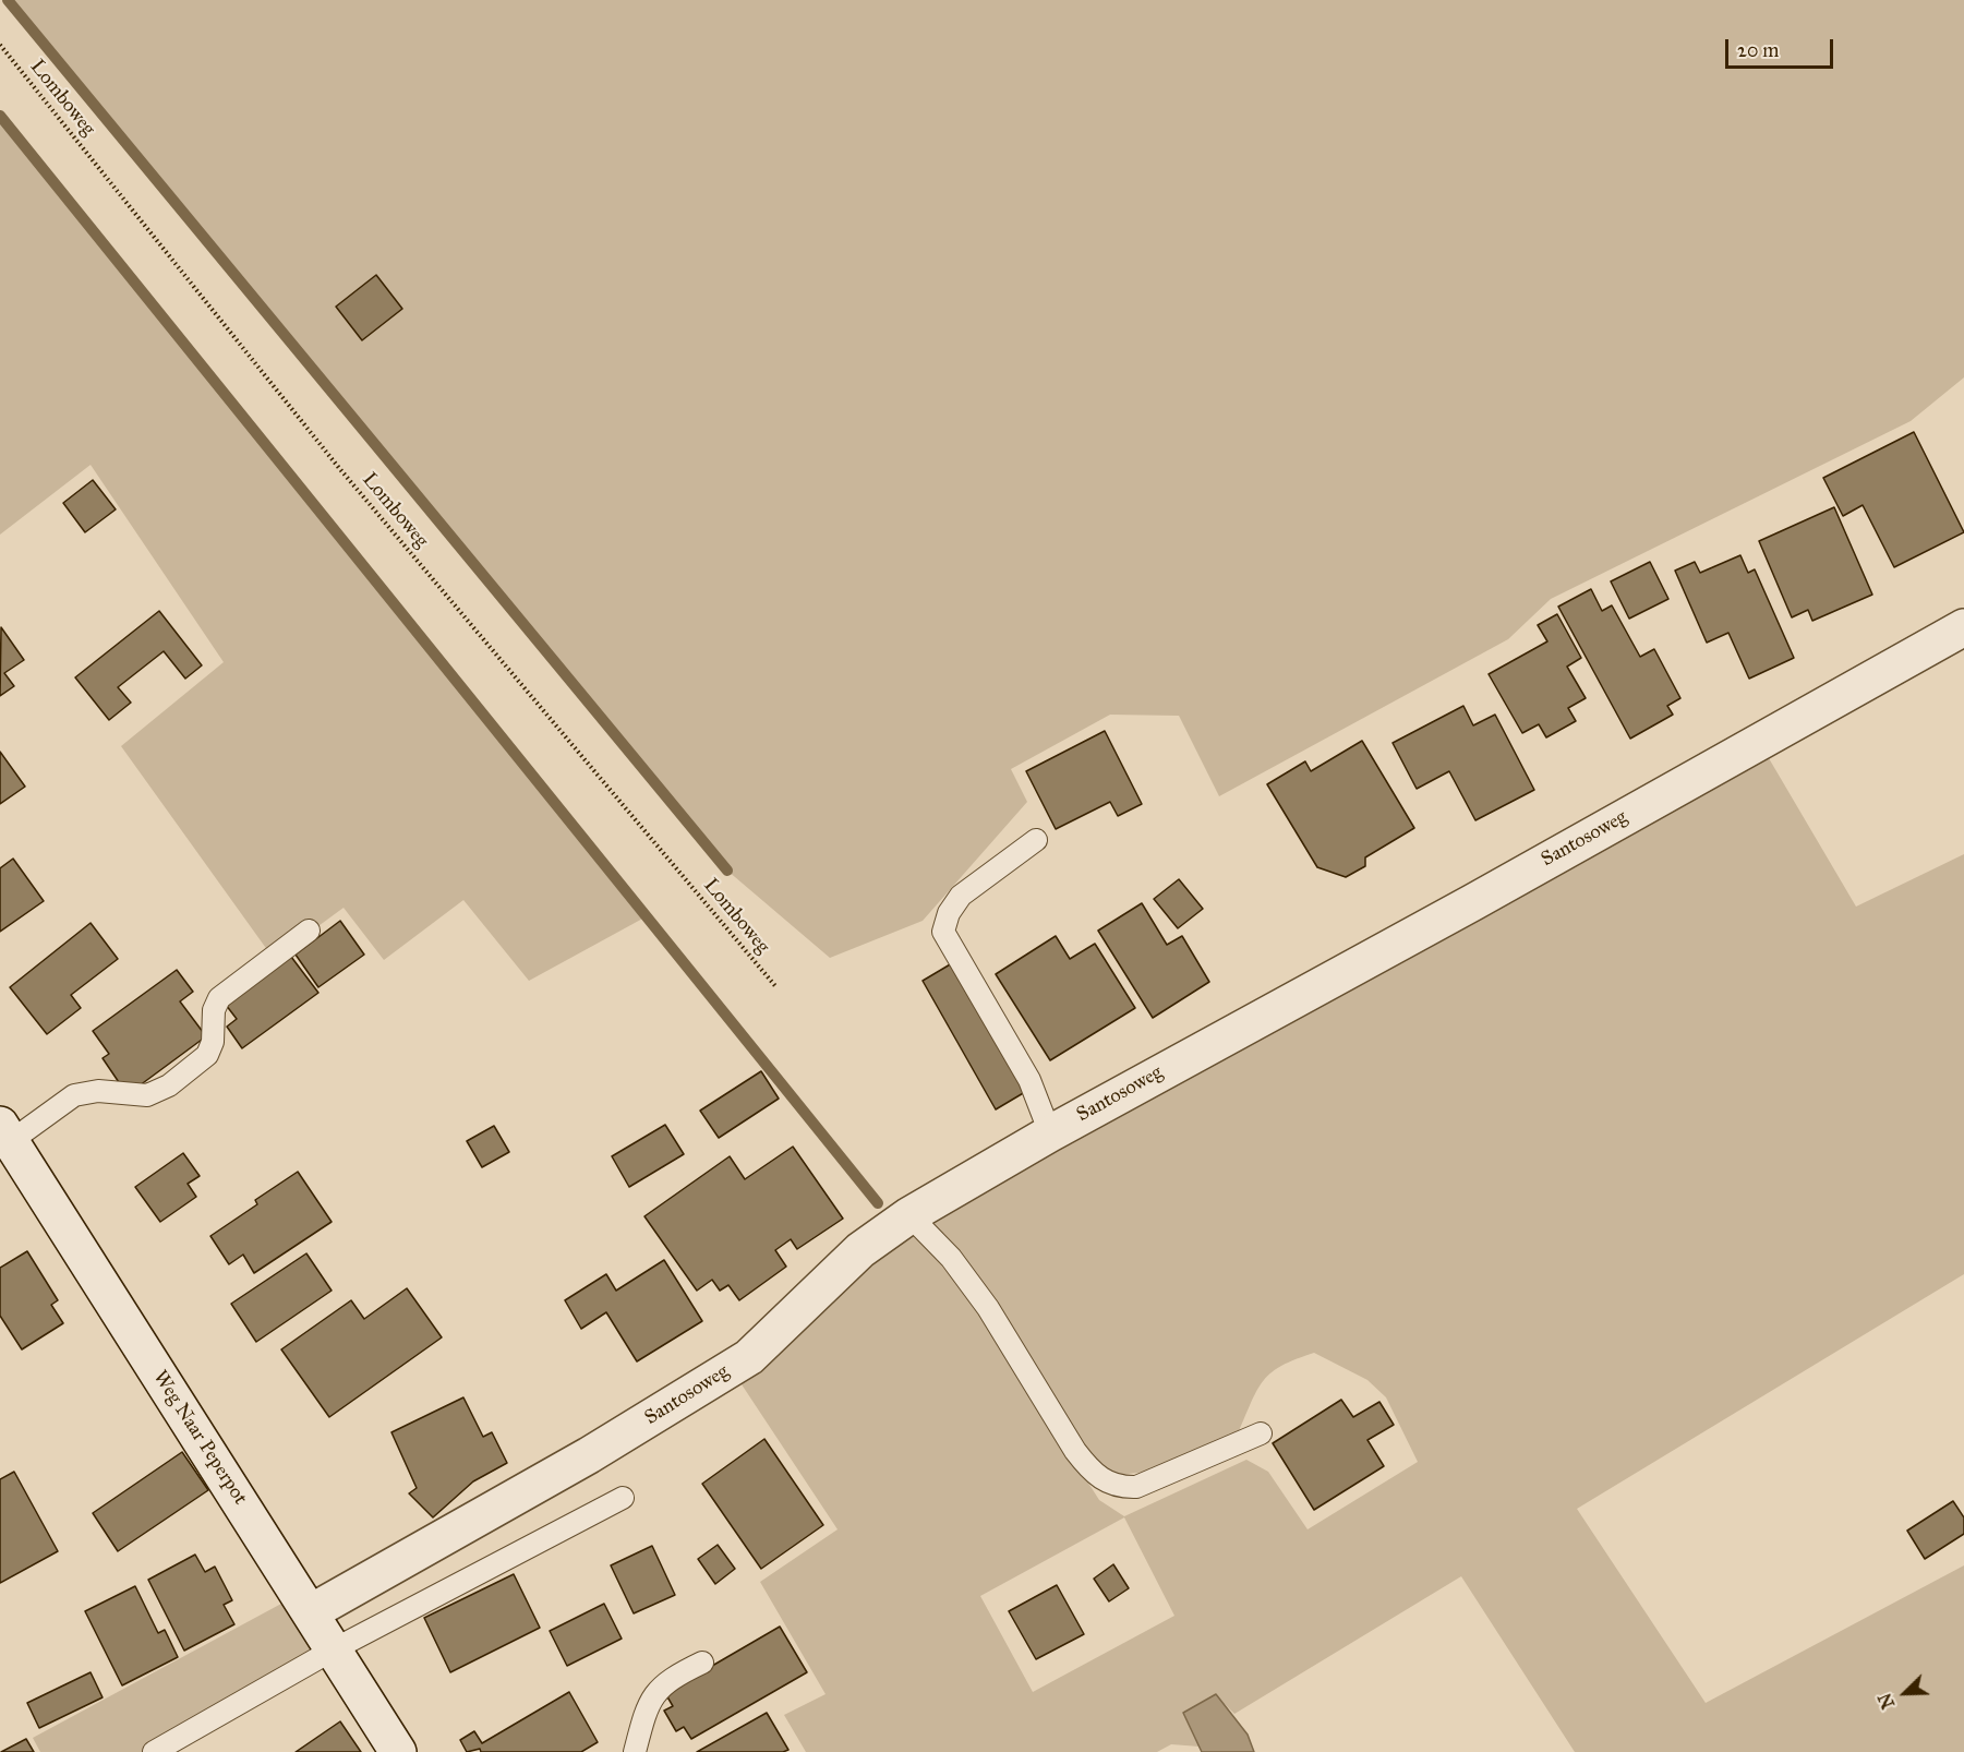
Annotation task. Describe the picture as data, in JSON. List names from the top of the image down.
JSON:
{
  "streets": {
    "street": ["Santosoweg", "Weg Naar Peperpot"],
    "path": ["Lomboweg"]
  },
  "crossings": [
    ["Santosoweg", "Weg Naar Peperpot"]
  ],
  "scale_bar": "20 m",
  "north": "bottom left"
}
